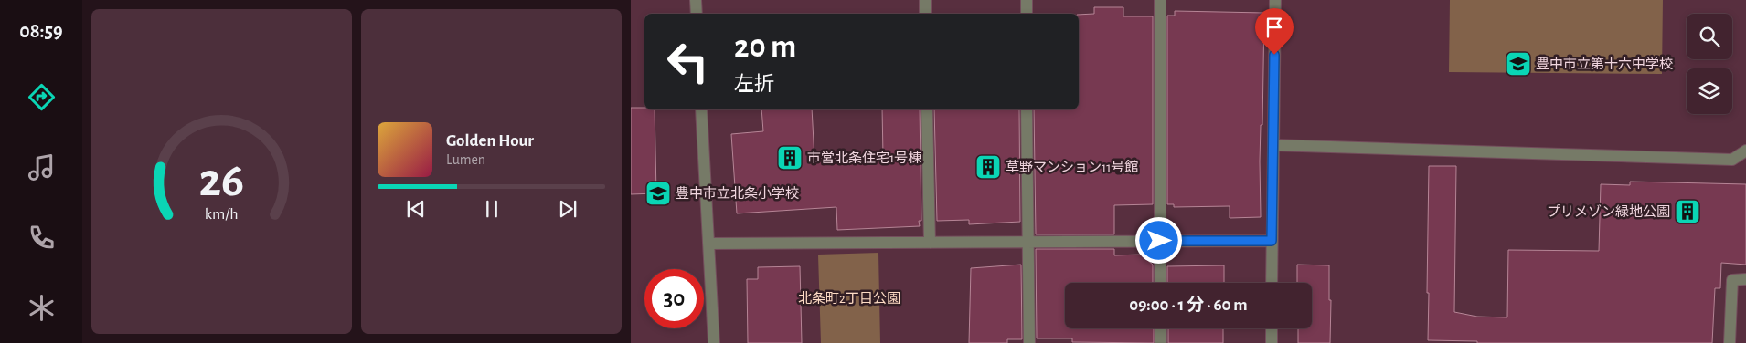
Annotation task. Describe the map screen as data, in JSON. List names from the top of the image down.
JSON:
{
  "parks": ["北条町2丁目公園"],
  "places": {
    "school or university": ["豊中市立第十六中学校", "豊中市立北条小学校"],
    "building": ["市営北条住宅1号棟", "草野マンション11号館", "プリメゾン緑地公園"]
  },
  "page": {
    "tabs": "08:59",
    "turn": ["20 m", "左折"],
    "song": ["Golden Hour", "Lumen"],
    "limit": "30",
    "trip": "09:00 · 1 分 · 60 m",
    "gauge": ["26", "km/h"]
  }
}
